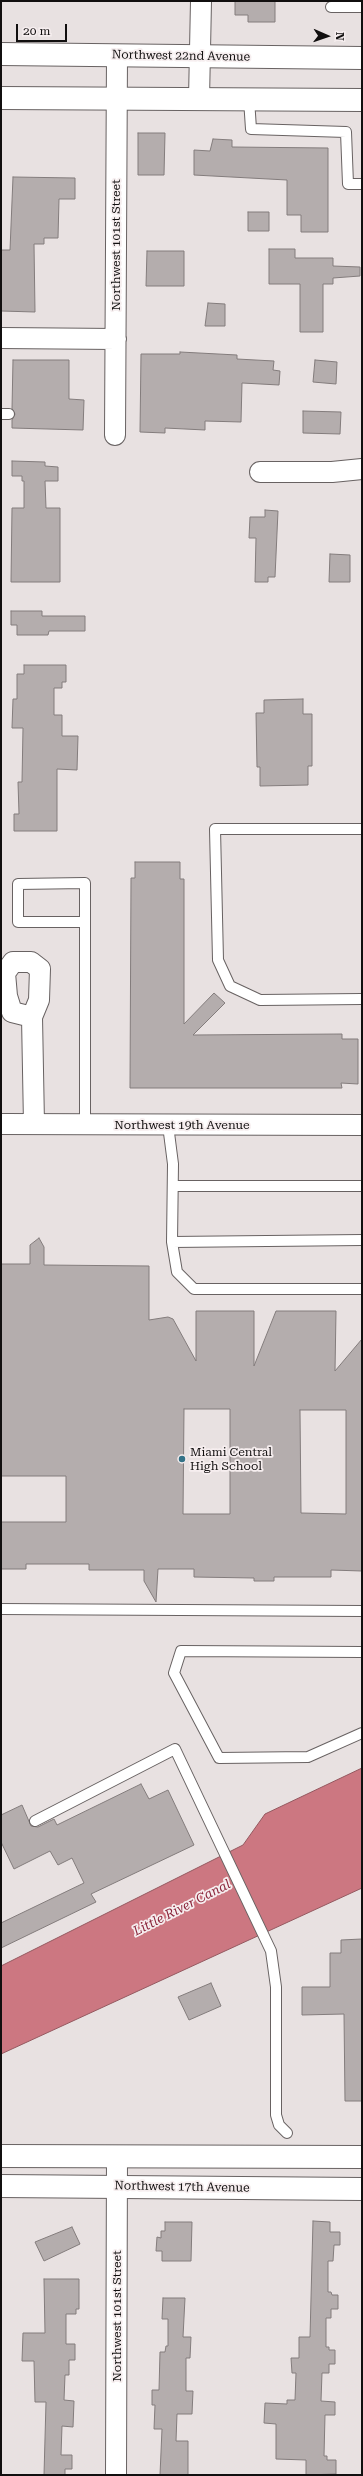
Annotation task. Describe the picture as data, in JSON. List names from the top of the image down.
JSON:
{
  "streets": {
    "main road": ["Northwest 22nd Avenue", "Northwest 17th Avenue"],
    "street": ["Northwest 101st Street", "Northwest 19th Avenue"]
  },
  "crossings": [
    ["Northwest 22nd Avenue", "Northwest 101st Street"],
    ["Northwest 101st Street", "Northwest 17th Avenue"]
  ],
  "water": ["Little River Canal"],
  "places": ["Miami Central High School"],
  "scale_bar": "20 m",
  "north": "right"
}
